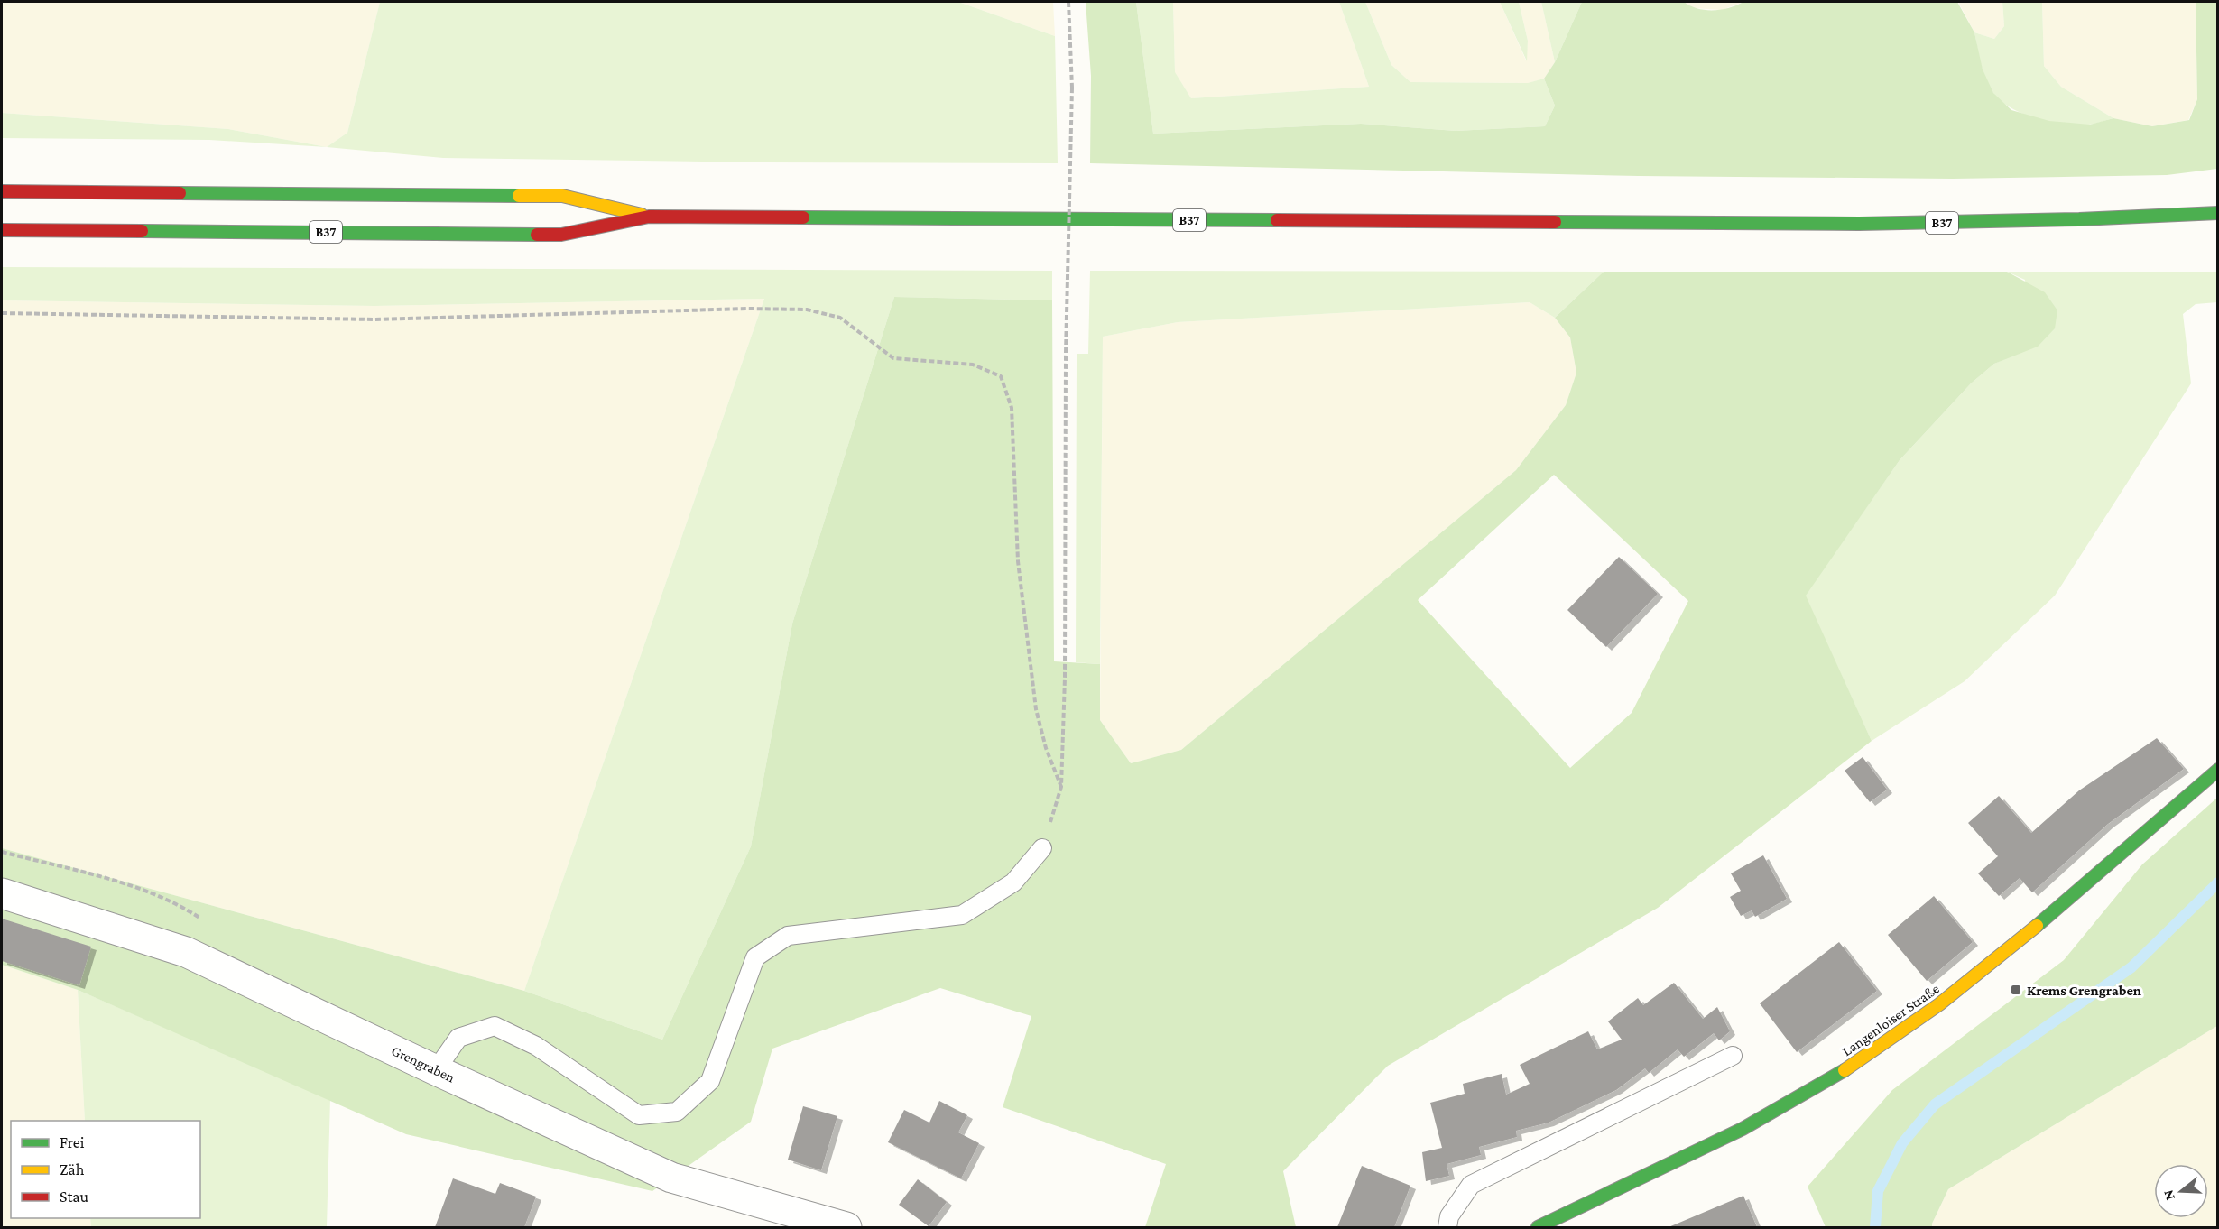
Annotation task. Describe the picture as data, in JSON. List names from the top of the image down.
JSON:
{
  "streets": {
    "main road": ["B37", "Langenloiser Straße"],
    "street": ["Grengraben"]
  },
  "places": {
    "transit": ["Krems Grengraben"]
  },
  "legend": ["Frei", "Zäh", "Stau"],
  "north": "left"
}
